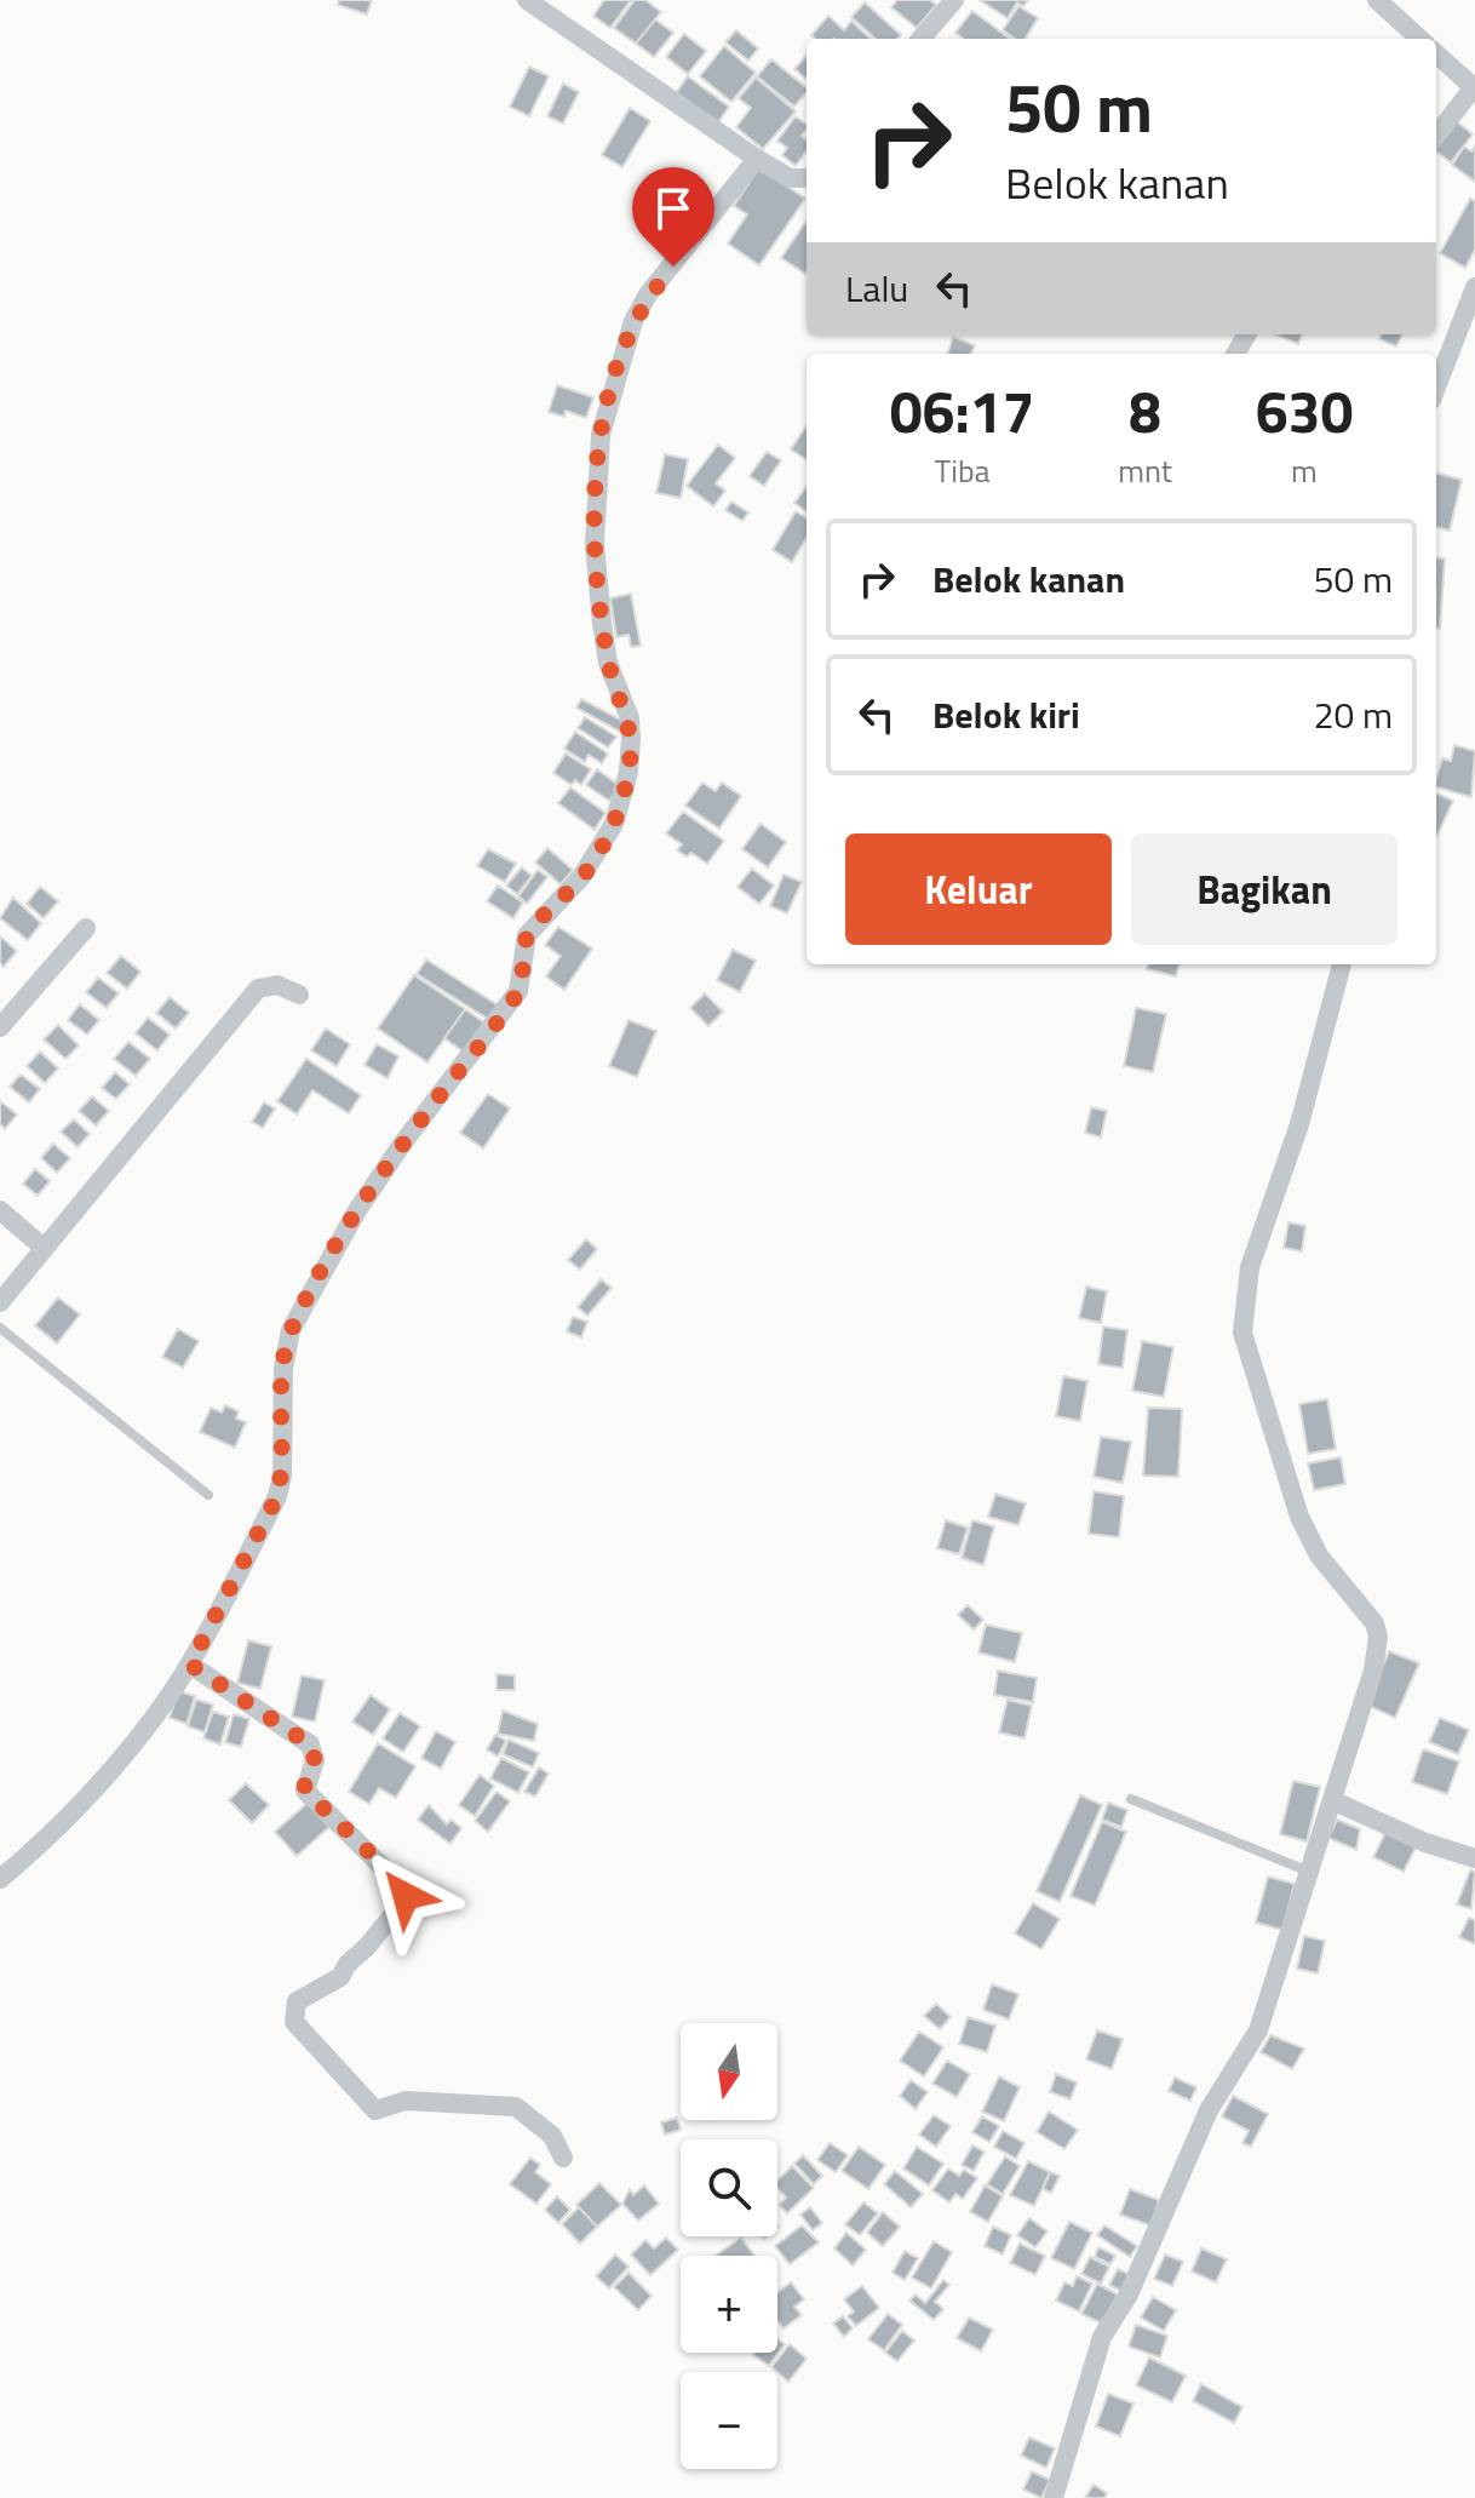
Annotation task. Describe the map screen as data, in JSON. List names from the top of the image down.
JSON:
{
  "north": "bottom",
  "page": {
    "turn": ["50 m", "Belok kanan"],
    "then": "Lalu",
    "eta": [
      "06:17",
      "Tiba",
      "8",
      "mnt",
      "630",
      "m"
    ],
    "list": [
      {
        "name": "Belok kanan",
        "value": "50 m"
      },
      {
        "name": "Belok kiri",
        "value": "20 m"
      }
    ],
    "buttons": ["Keluar", "Bagikan"],
    "map_buttons": ["+", "−"]
  }
}
